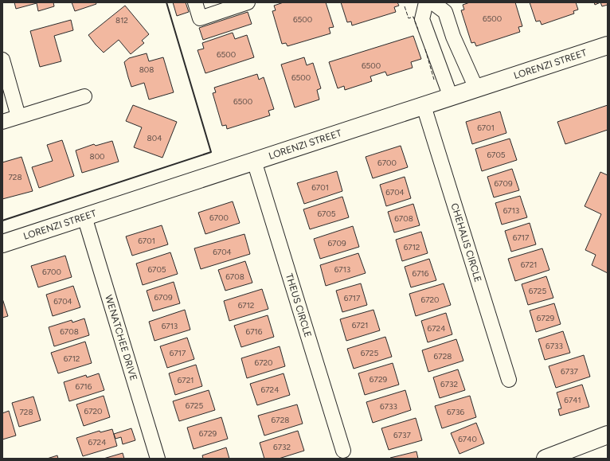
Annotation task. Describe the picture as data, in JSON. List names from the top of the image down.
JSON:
{
  "streets": {
    "street": [
      "LORENZI STREET",
      "CHEHALIS CIRCLE",
      "THEUS CIRCLE",
      "WENATCHEE DRIVE"
    ]
  },
  "crossings": [
    ["LORENZI STREET", "CHEHALIS CIRCLE"],
    ["LORENZI STREET", "THEUS CIRCLE"],
    ["LORENZI STREET", "WENATCHEE DRIVE"]
  ],
  "house_numbers": [
    "6500",
    "6500",
    "812",
    "6500",
    "6500",
    "808",
    "6500",
    "6500",
    "6701",
    "804",
    "6705",
    "800",
    "6700",
    "728",
    "6709",
    "6701",
    "6704",
    "6713",
    "6705",
    "6700",
    "6708",
    "6717",
    "6701",
    "6709",
    "6712",
    "6704",
    "6721",
    "6705",
    "6713",
    "6700",
    "6716",
    "6708",
    "6725",
    "6709",
    "6717",
    "6720",
    "6704",
    "6712",
    "6729",
    "6721",
    "6713",
    "6724",
    "6708",
    "6716",
    "6733",
    "6717",
    "6725",
    "6728",
    "6712",
    "6720",
    "6737",
    "6729",
    "6721",
    "6732",
    "6716",
    "6724",
    "6741",
    "6725",
    "6733",
    "6720",
    "728",
    "6736",
    "6728",
    "6729",
    "6737",
    "6740",
    "6724",
    "6732"
  ]
}
